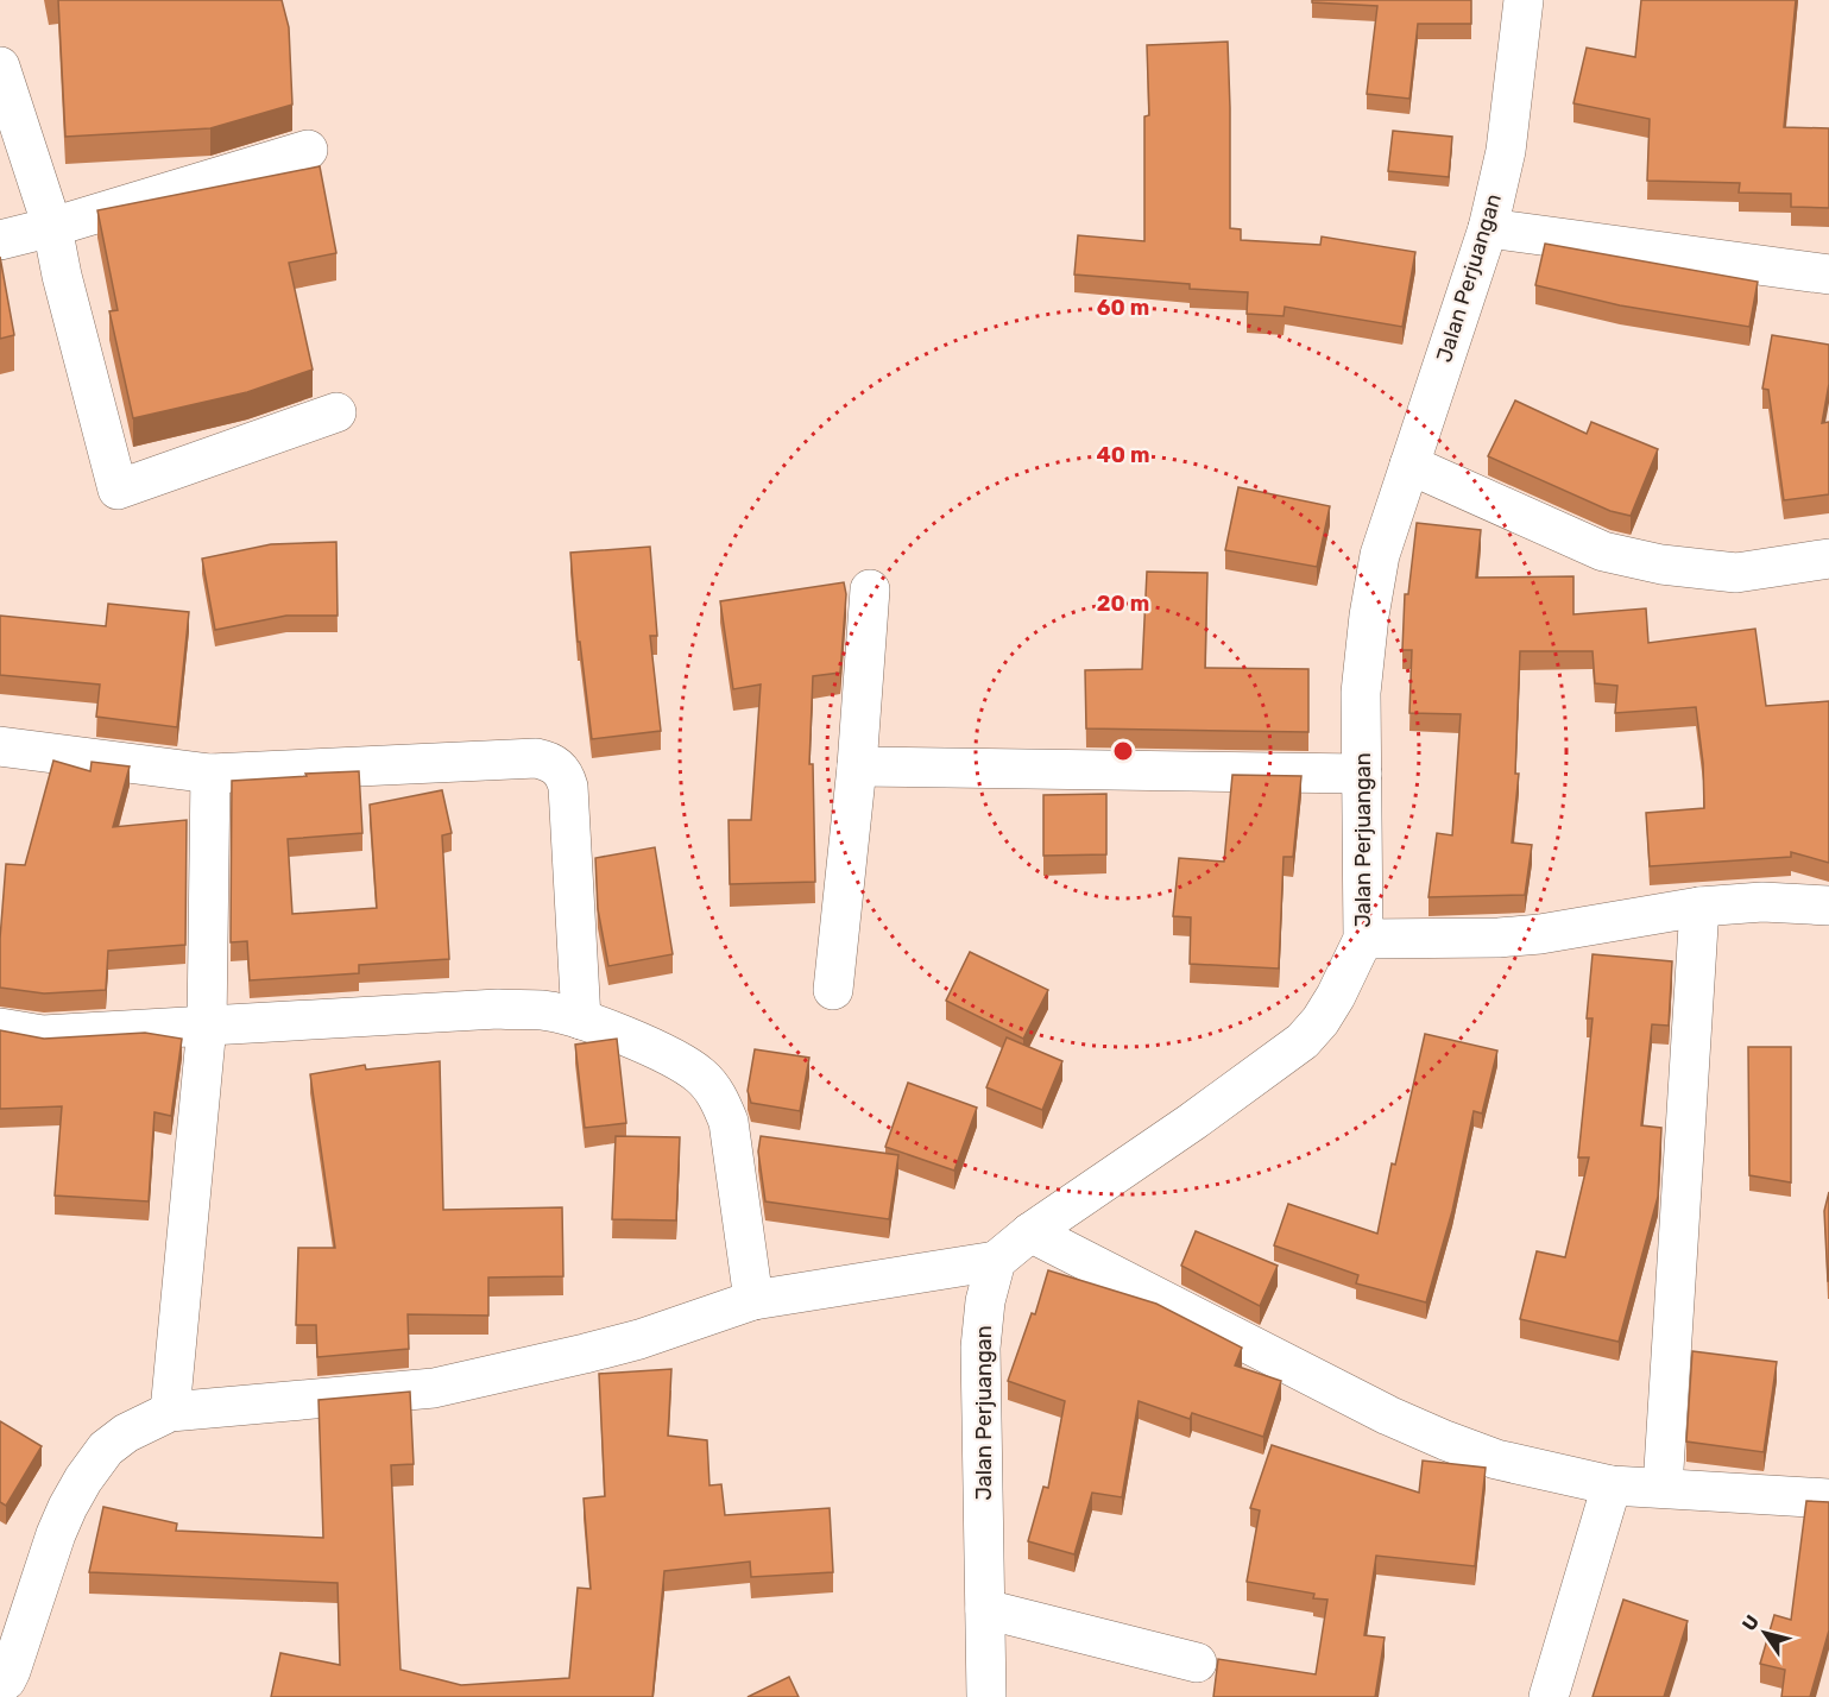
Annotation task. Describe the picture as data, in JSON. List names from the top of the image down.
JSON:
{
  "streets": {
    "street": ["Jalan Perjuangan"]
  },
  "north": "top left",
  "rings": ["60 m", "40 m", "20 m"]
}
